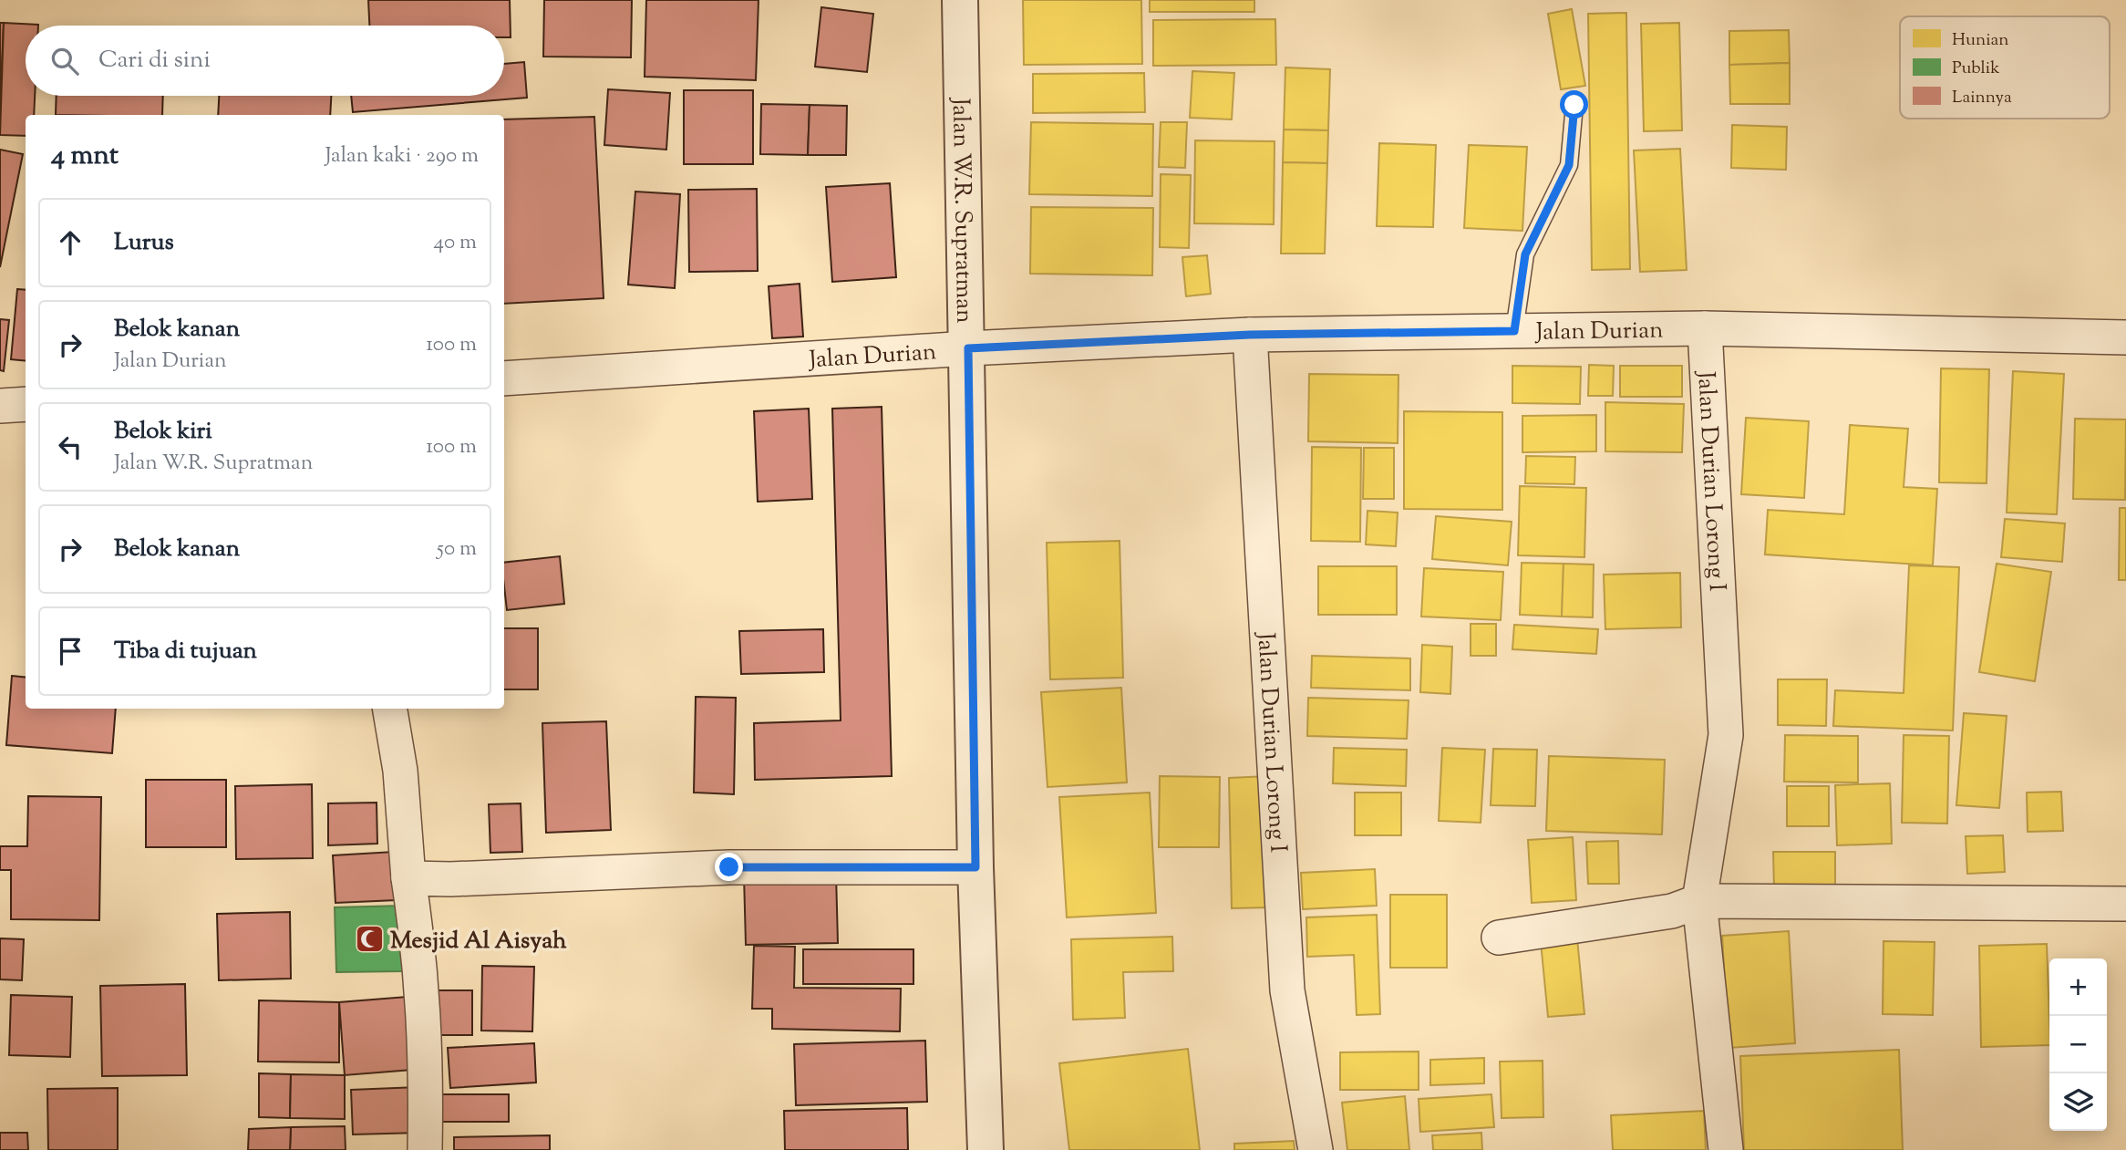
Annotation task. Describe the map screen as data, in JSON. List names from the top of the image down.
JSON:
{
  "streets": {
    "street": ["Jalan W.R. Supratman", "Jalan Durian", "Jalan Durian Lorong I"]
  },
  "crossings": [
    ["Jalan W.R. Supratman", "Jalan Durian"],
    ["Jalan Durian", "Jalan Durian Lorong I"]
  ],
  "places": {
    "mosque": ["Mesjid Al Aisyah"]
  },
  "legend": ["Hunian", "Publik", "Lainnya"],
  "page": {
    "search": "Cari di sini",
    "heading": ["4 mnt", "Jalan kaki · 290 m"],
    "list": [
      ["Lurus", "40 m"],
      ["Belok kanan", "Jalan Durian", "100 m"],
      ["Belok kiri", "Jalan W.R. Supratman", "100 m"],
      ["Belok kanan", "50 m"],
      "Tiba di tujuan"
    ],
    "map_buttons": ["+", "−"]
  }
}
